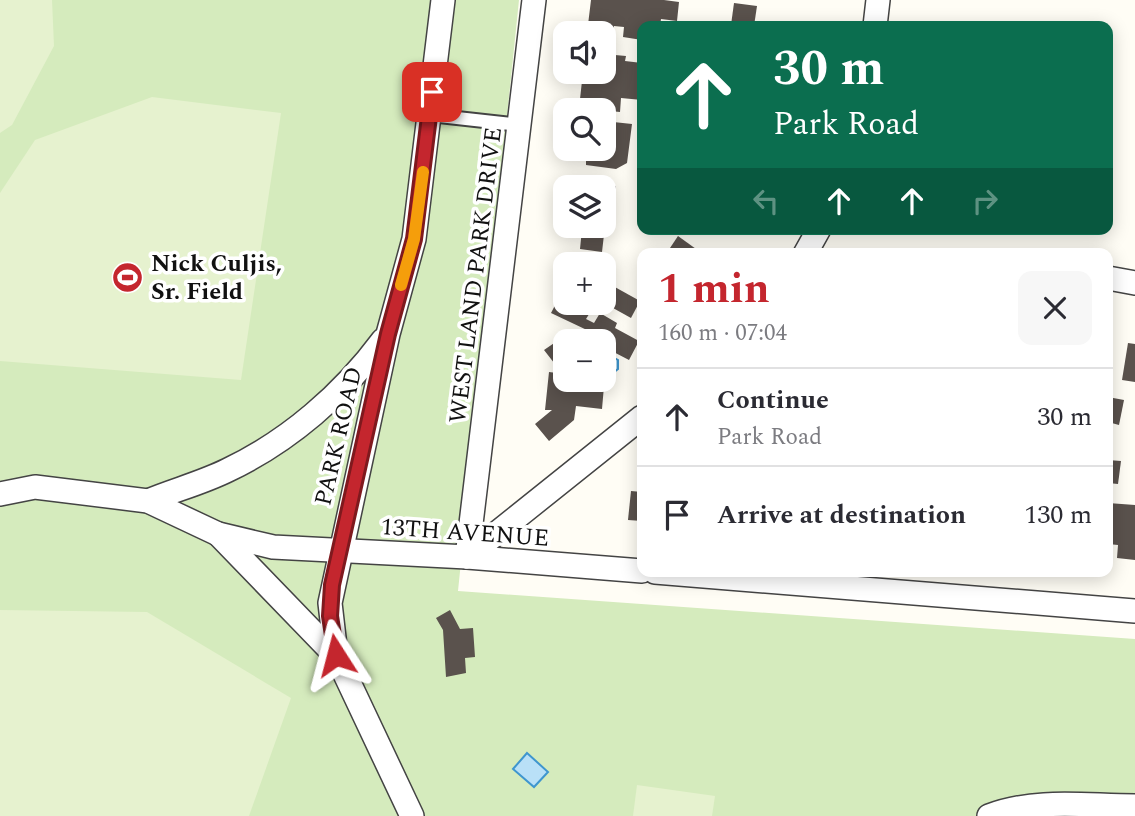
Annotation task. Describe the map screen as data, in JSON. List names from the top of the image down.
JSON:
{
  "streets": {
    "street": ["WEST LAND PARK DRIVE", "PARK ROAD", "13TH AVENUE"]
  },
  "crossings": [
    ["WEST LAND PARK DRIVE", "13TH AVENUE"],
    ["PARK ROAD", "13TH AVENUE"]
  ],
  "places": {
    "sports": ["Nick Culjis, Sr. Field"]
  },
  "page": {
    "map_buttons": ["+", "−"],
    "turn": ["30 m", "Park Road"],
    "heading": ["1 min", "160 m · 07:04"],
    "list": [
      {
        "name": "Continue",
        "note": "Park Road",
        "value": "30 m"
      },
      {
        "name": "Arrive at destination",
        "value": "130 m"
      }
    ]
  }
}
